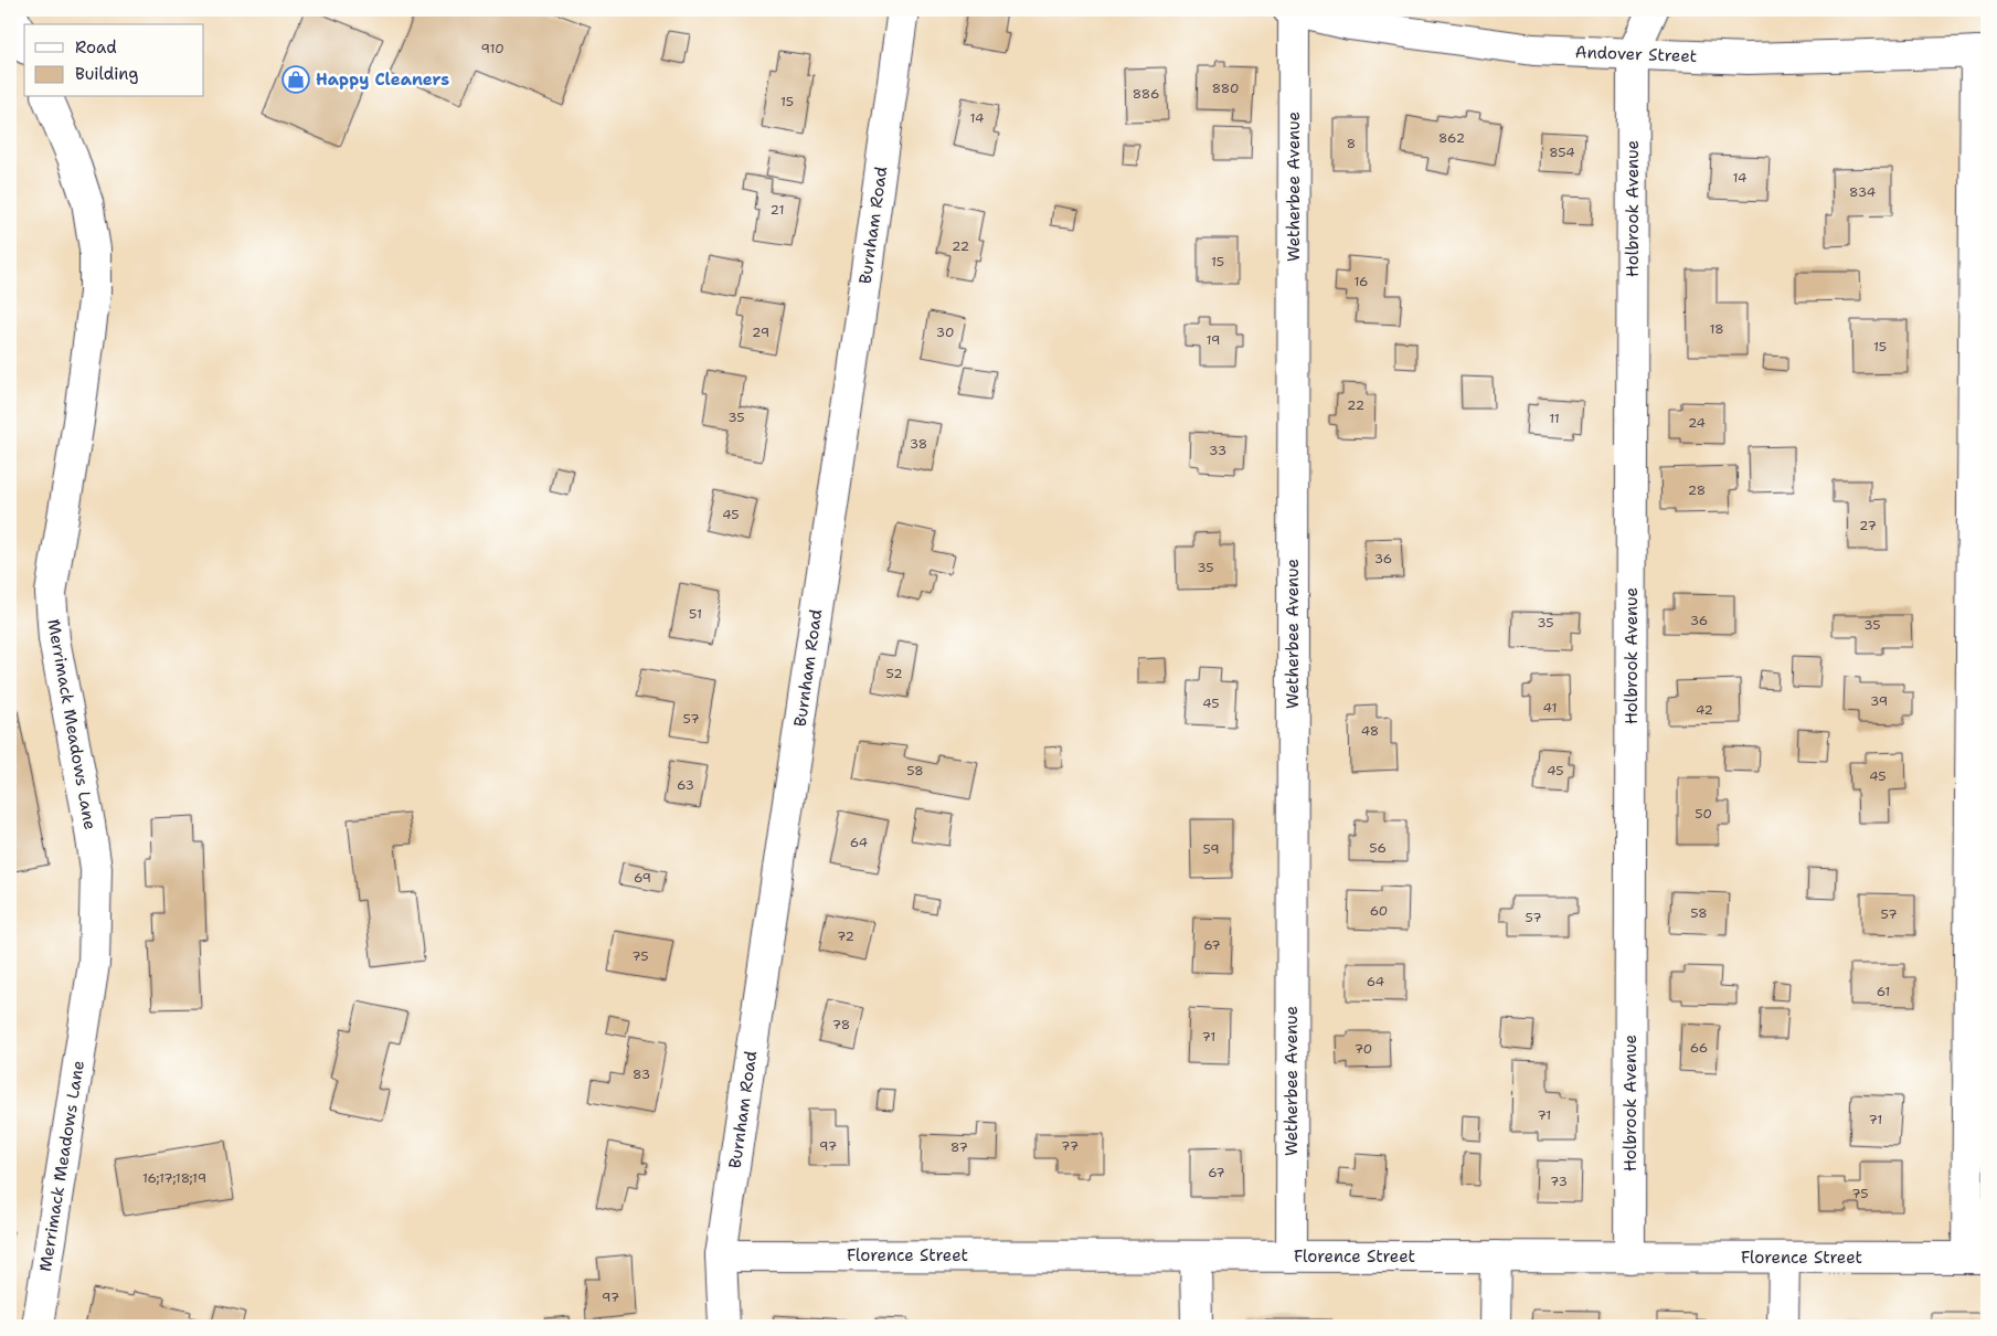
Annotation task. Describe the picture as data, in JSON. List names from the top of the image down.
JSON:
{
  "streets": {
    "street": [
      "Andover Street",
      "Wetherbee Avenue",
      "Holbrook Avenue",
      "Burnham Road",
      "Merrimack Meadows Lane",
      "Florence Street"
    ]
  },
  "crossings": [
    ["Andover Street", "Wetherbee Avenue"],
    ["Andover Street", "Holbrook Avenue"],
    ["Wetherbee Avenue", "Florence Street"],
    ["Holbrook Avenue", "Florence Street"],
    ["Burnham Road", "Florence Street"]
  ],
  "places": {
    "shop": ["Happy Cleaners"]
  },
  "house_numbers": [
    "910",
    "880",
    "886",
    "15",
    "14",
    "862",
    "8",
    "854",
    "14",
    "834",
    "21",
    "22",
    "15",
    "16",
    "18",
    "29",
    "30",
    "19",
    "15",
    "22",
    "35",
    "11",
    "24",
    "38",
    "33",
    "28",
    "45",
    "27",
    "36",
    "35",
    "51",
    "36",
    "35",
    "35",
    "52",
    "39",
    "45",
    "41",
    "42",
    "57",
    "48",
    "58",
    "45",
    "45",
    "63",
    "50",
    "64",
    "56",
    "59",
    "69",
    "60",
    "58",
    "57",
    "57",
    "72",
    "67",
    "75",
    "64",
    "61",
    "78",
    "71",
    "66",
    "70",
    "83",
    "71",
    "71",
    "97",
    "77",
    "87",
    "67",
    "16;17;18;19",
    "73",
    "75",
    "97"
  ],
  "legend": ["Road", "Building"]
}
